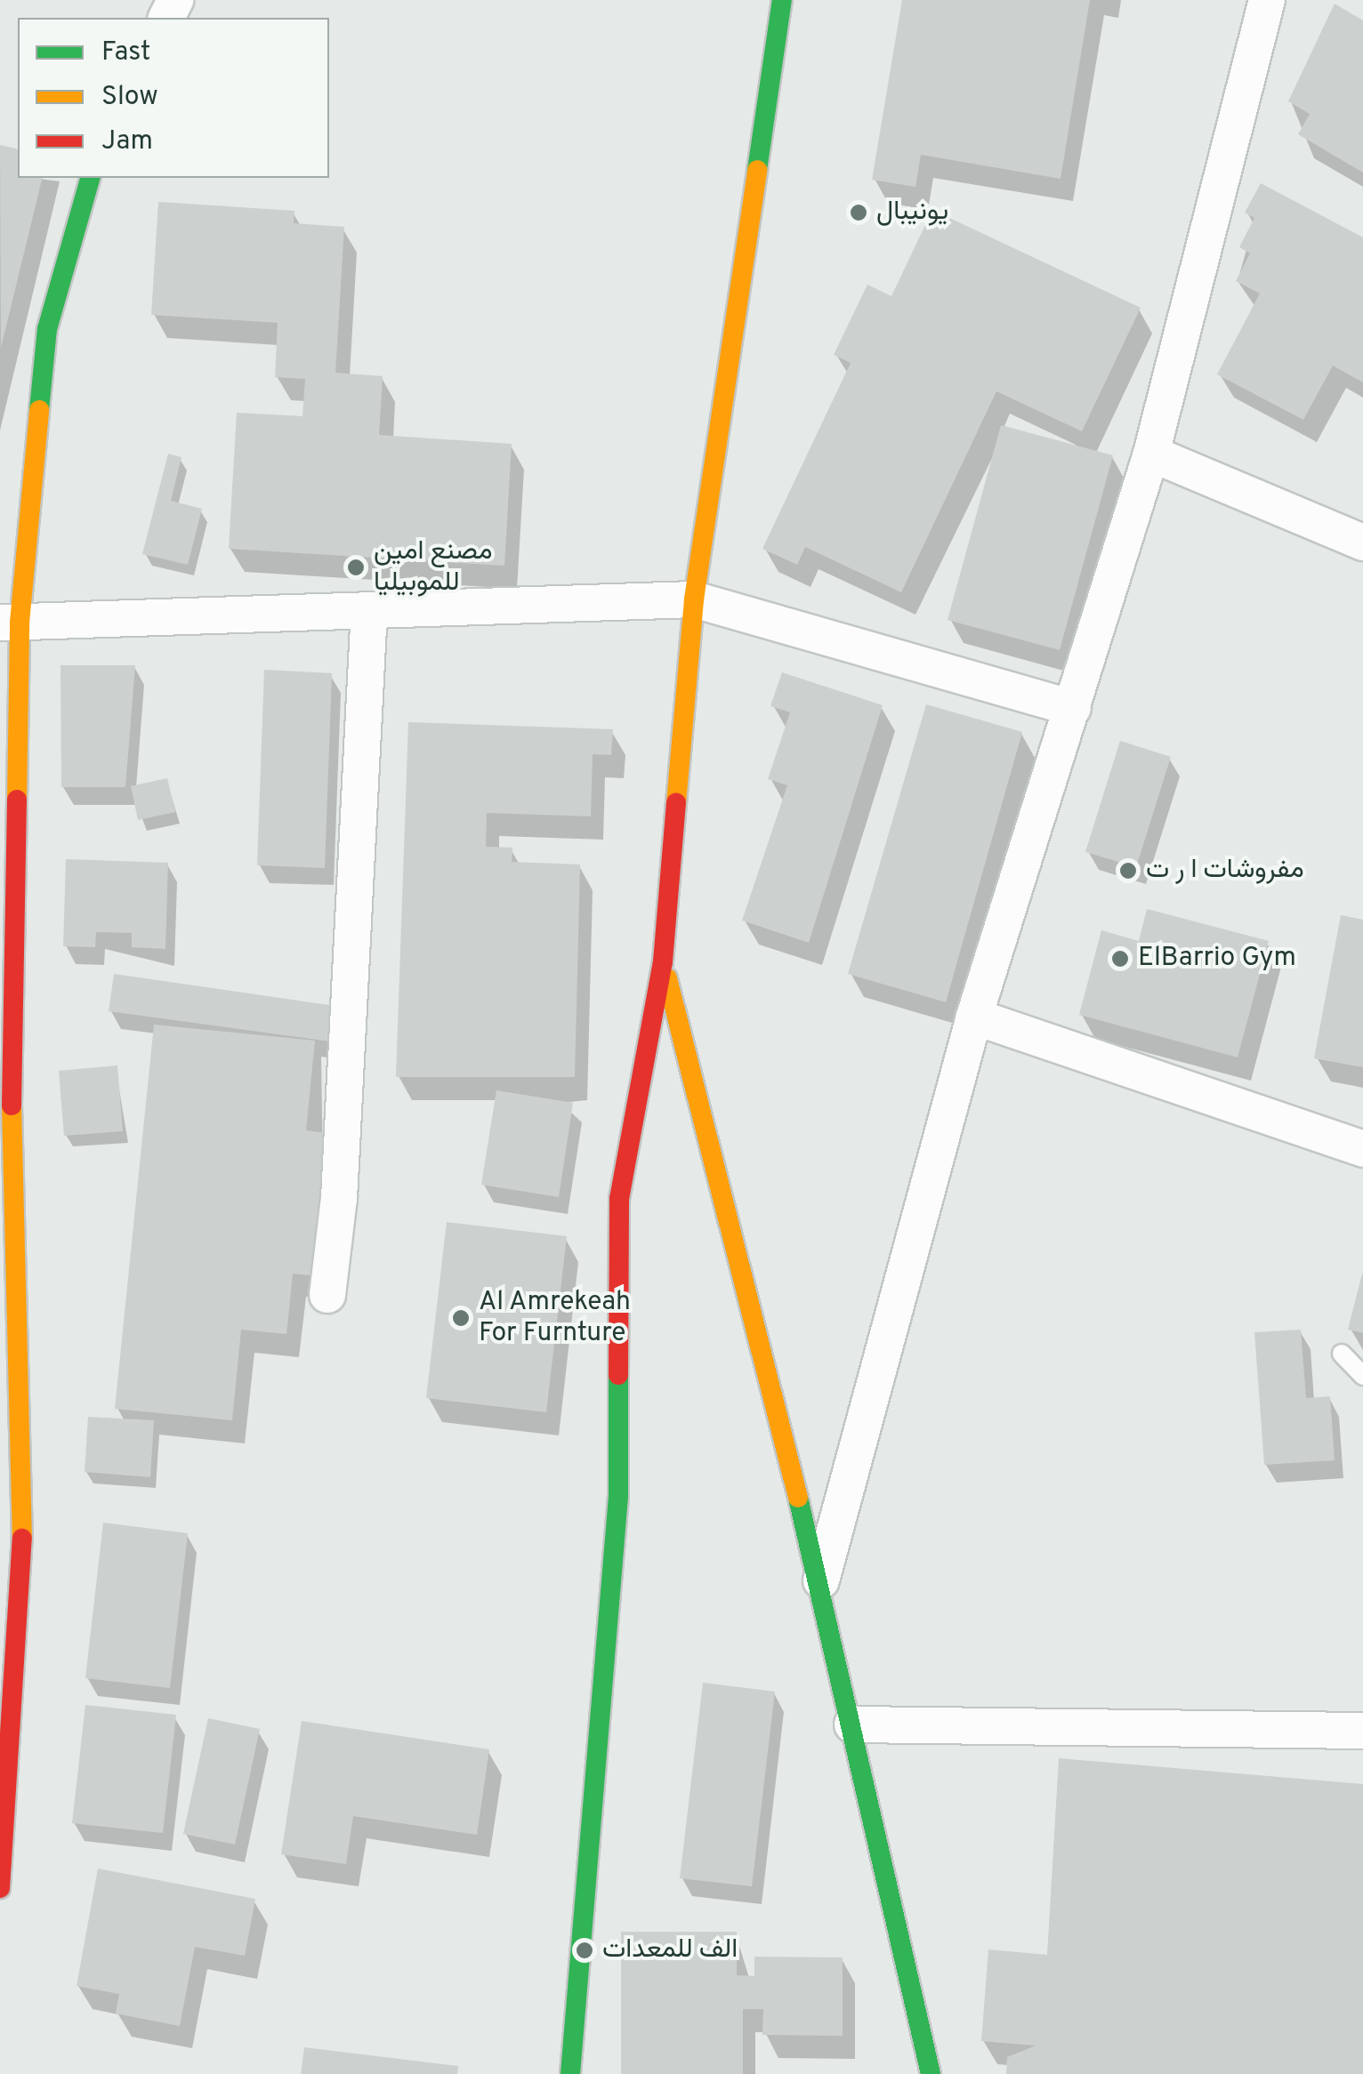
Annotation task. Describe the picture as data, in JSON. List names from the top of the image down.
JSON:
{
  "places": [
    "يونيبال",
    "مصنع امين للموبيليا",
    "مفروشات ا ر ت",
    "ElBarrio Gym",
    "Al Amrekeah For Furnture",
    "الف للمعدات"
  ],
  "legend": ["Fast", "Slow", "Jam"]
}
